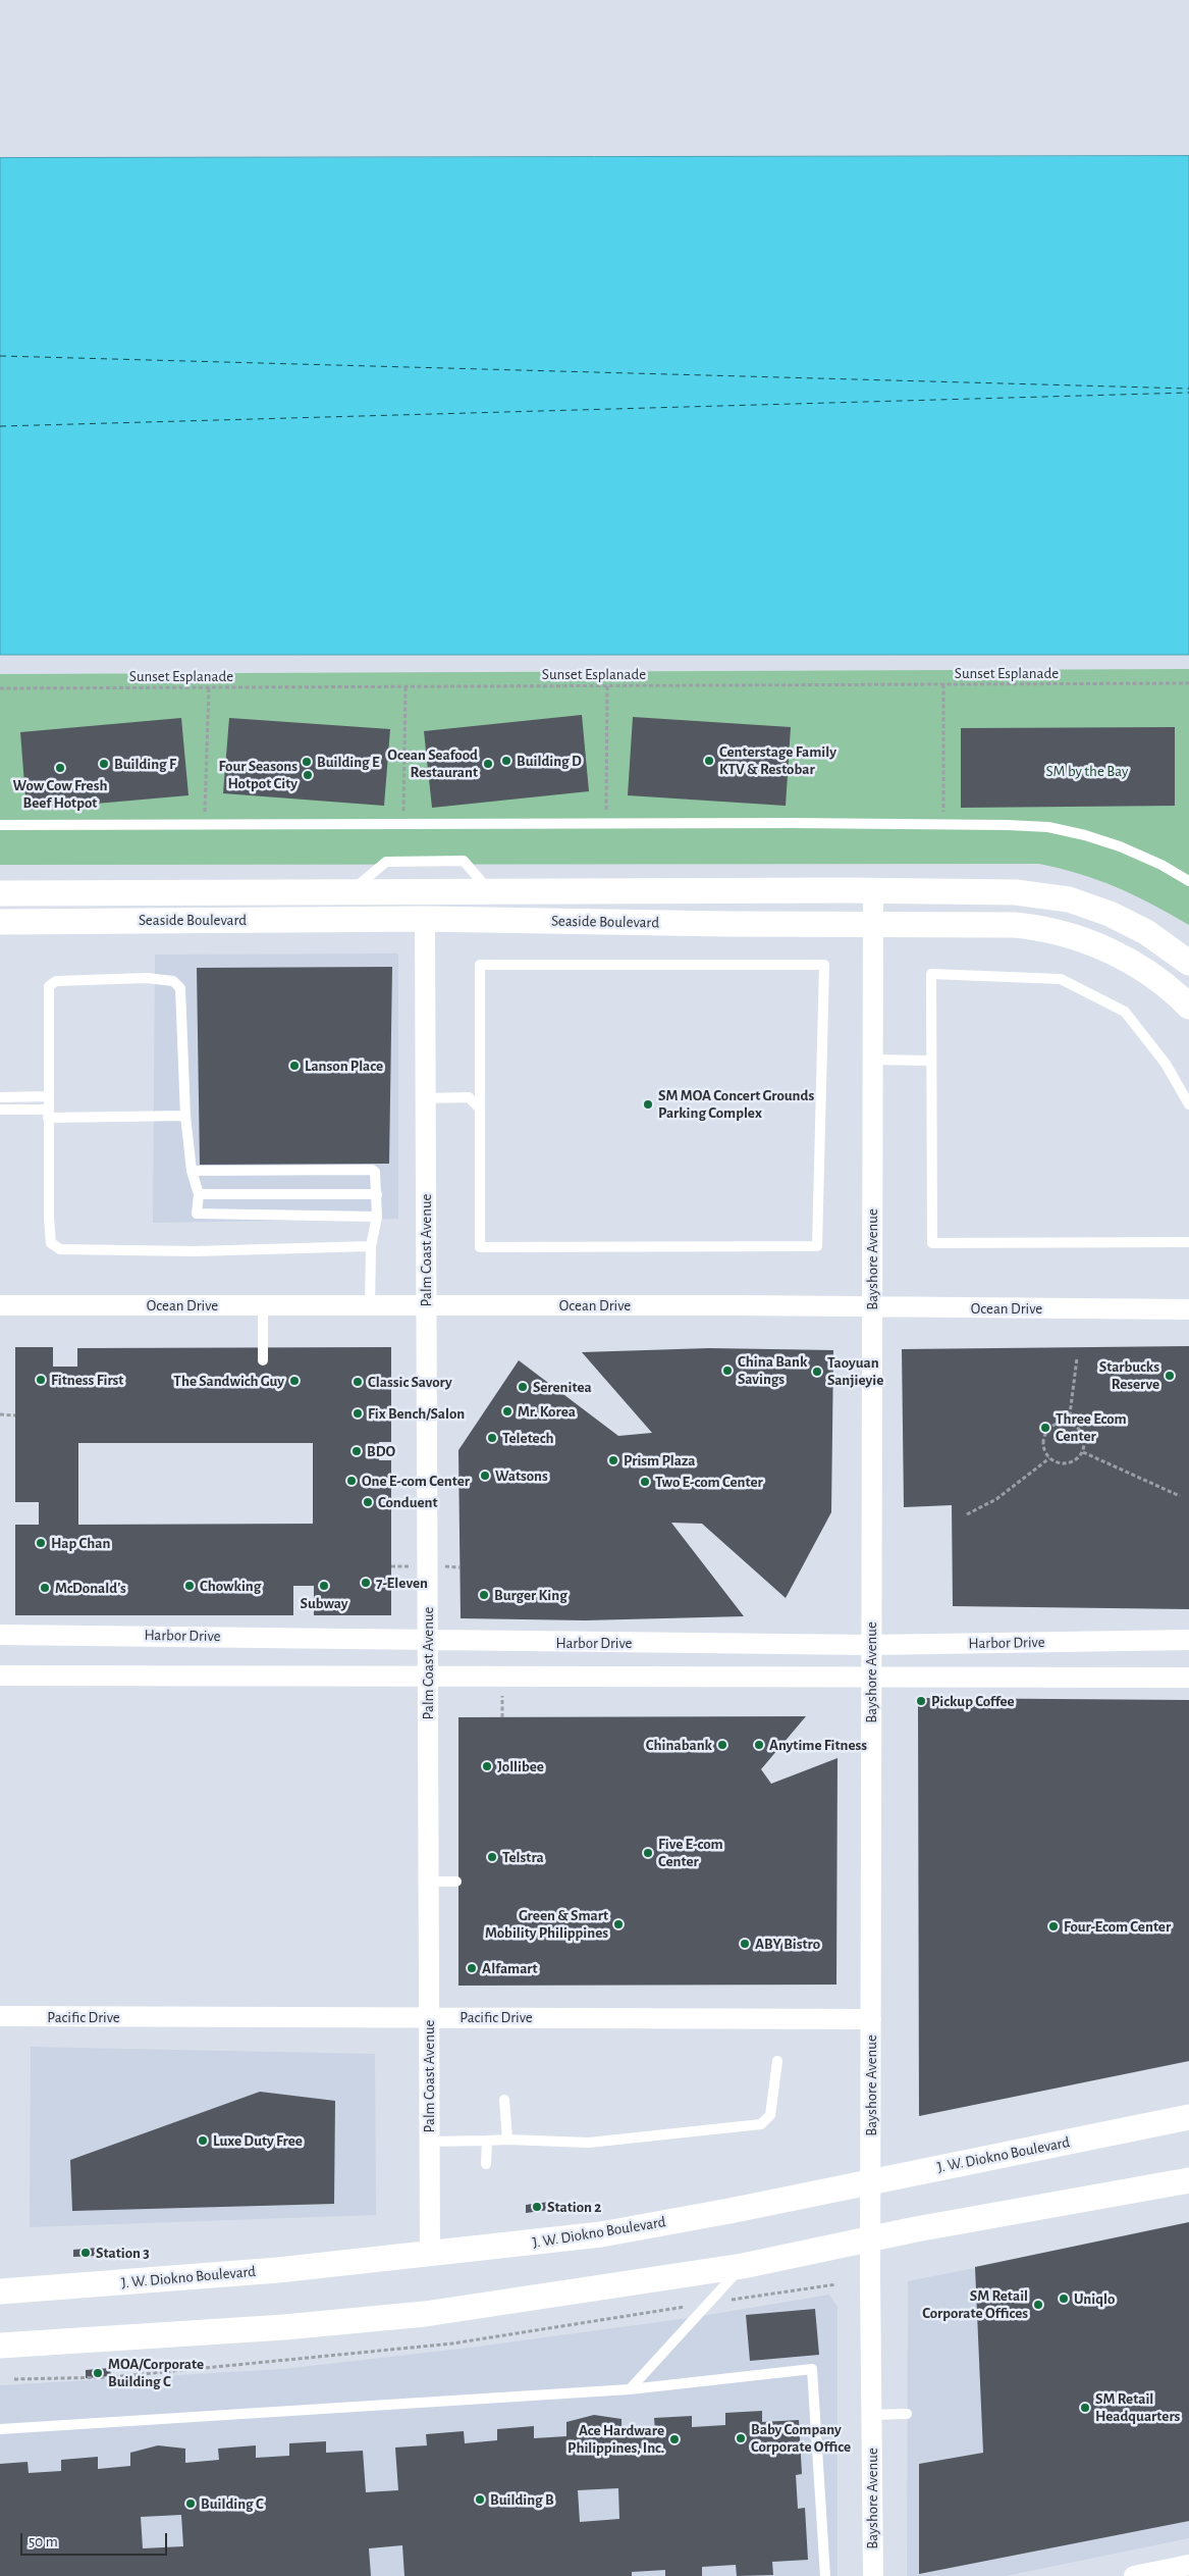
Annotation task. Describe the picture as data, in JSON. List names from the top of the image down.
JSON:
{
  "streets": {
    "street": [
      "Seaside Boulevard",
      "Palm Coast Avenue",
      "Bayshore Avenue",
      "Ocean Drive",
      "Harbor Drive",
      "Pacific Drive",
      "J. W. Diokno Boulevard"
    ],
    "path": ["Sunset Esplanade"]
  },
  "crossings": [
    ["Seaside Boulevard", "Palm Coast Avenue"],
    ["Seaside Boulevard", "Bayshore Avenue"],
    ["Palm Coast Avenue", "Ocean Drive"],
    ["Palm Coast Avenue", "Harbor Drive"],
    ["Palm Coast Avenue", "Pacific Drive"],
    ["Palm Coast Avenue", "J. W. Diokno Boulevard"],
    ["Bayshore Avenue", "Ocean Drive"],
    ["Bayshore Avenue", "Harbor Drive"],
    ["Bayshore Avenue", "Pacific Drive"],
    ["Bayshore Avenue", "J. W. Diokno Boulevard"]
  ],
  "parks": ["SM by the Bay"],
  "places": [
    "Building D",
    "Centerstage Family KTV & Restobar",
    "Building E",
    "Building F",
    "Ocean Seafood Restaurant",
    "Wow Cow Fresh Beef Hotpot",
    "Four Seasons Hotpot City",
    "Lanson Place",
    "SM MOA Concert Grounds Parking Complex",
    "China Bank Savings",
    "Taoyuan Sanjieyie",
    "Starbucks Reserve",
    "Fitness First",
    "The Sandwich Guy",
    "Classic Savory",
    "Serenitea",
    "Mr. Korea",
    "Fix Bench/Salon",
    "Three Ecom Center",
    "Teletech",
    "BDO",
    "Prism Plaza",
    "Watsons",
    "One E-com Center",
    "Two E-com Center",
    "Conduent",
    "Hap Chan",
    "7-Eleven",
    "Chowking",
    "Subway",
    "McDonald's",
    "Burger King",
    "Pickup Coffee",
    "Chinabank",
    "Anytime Fitness",
    "Jollibee",
    "Five E-com Center",
    "Telstra",
    "Green & Smart Mobility Philippines",
    "Four-Ecom Center",
    "ABY Bistro",
    "Alfamart",
    "Luxe Duty Free",
    "Station 2",
    "Station 3",
    "Uniqlo",
    "SM Retail Corporate Offices",
    "MOA/Corporate Building C",
    "SM Retail Headquarters",
    "Baby Company Corporate Office",
    "Ace Hardware Philippines, Inc.",
    "Building B",
    "Building C"
  ],
  "scale_bar": "50 m"
}
